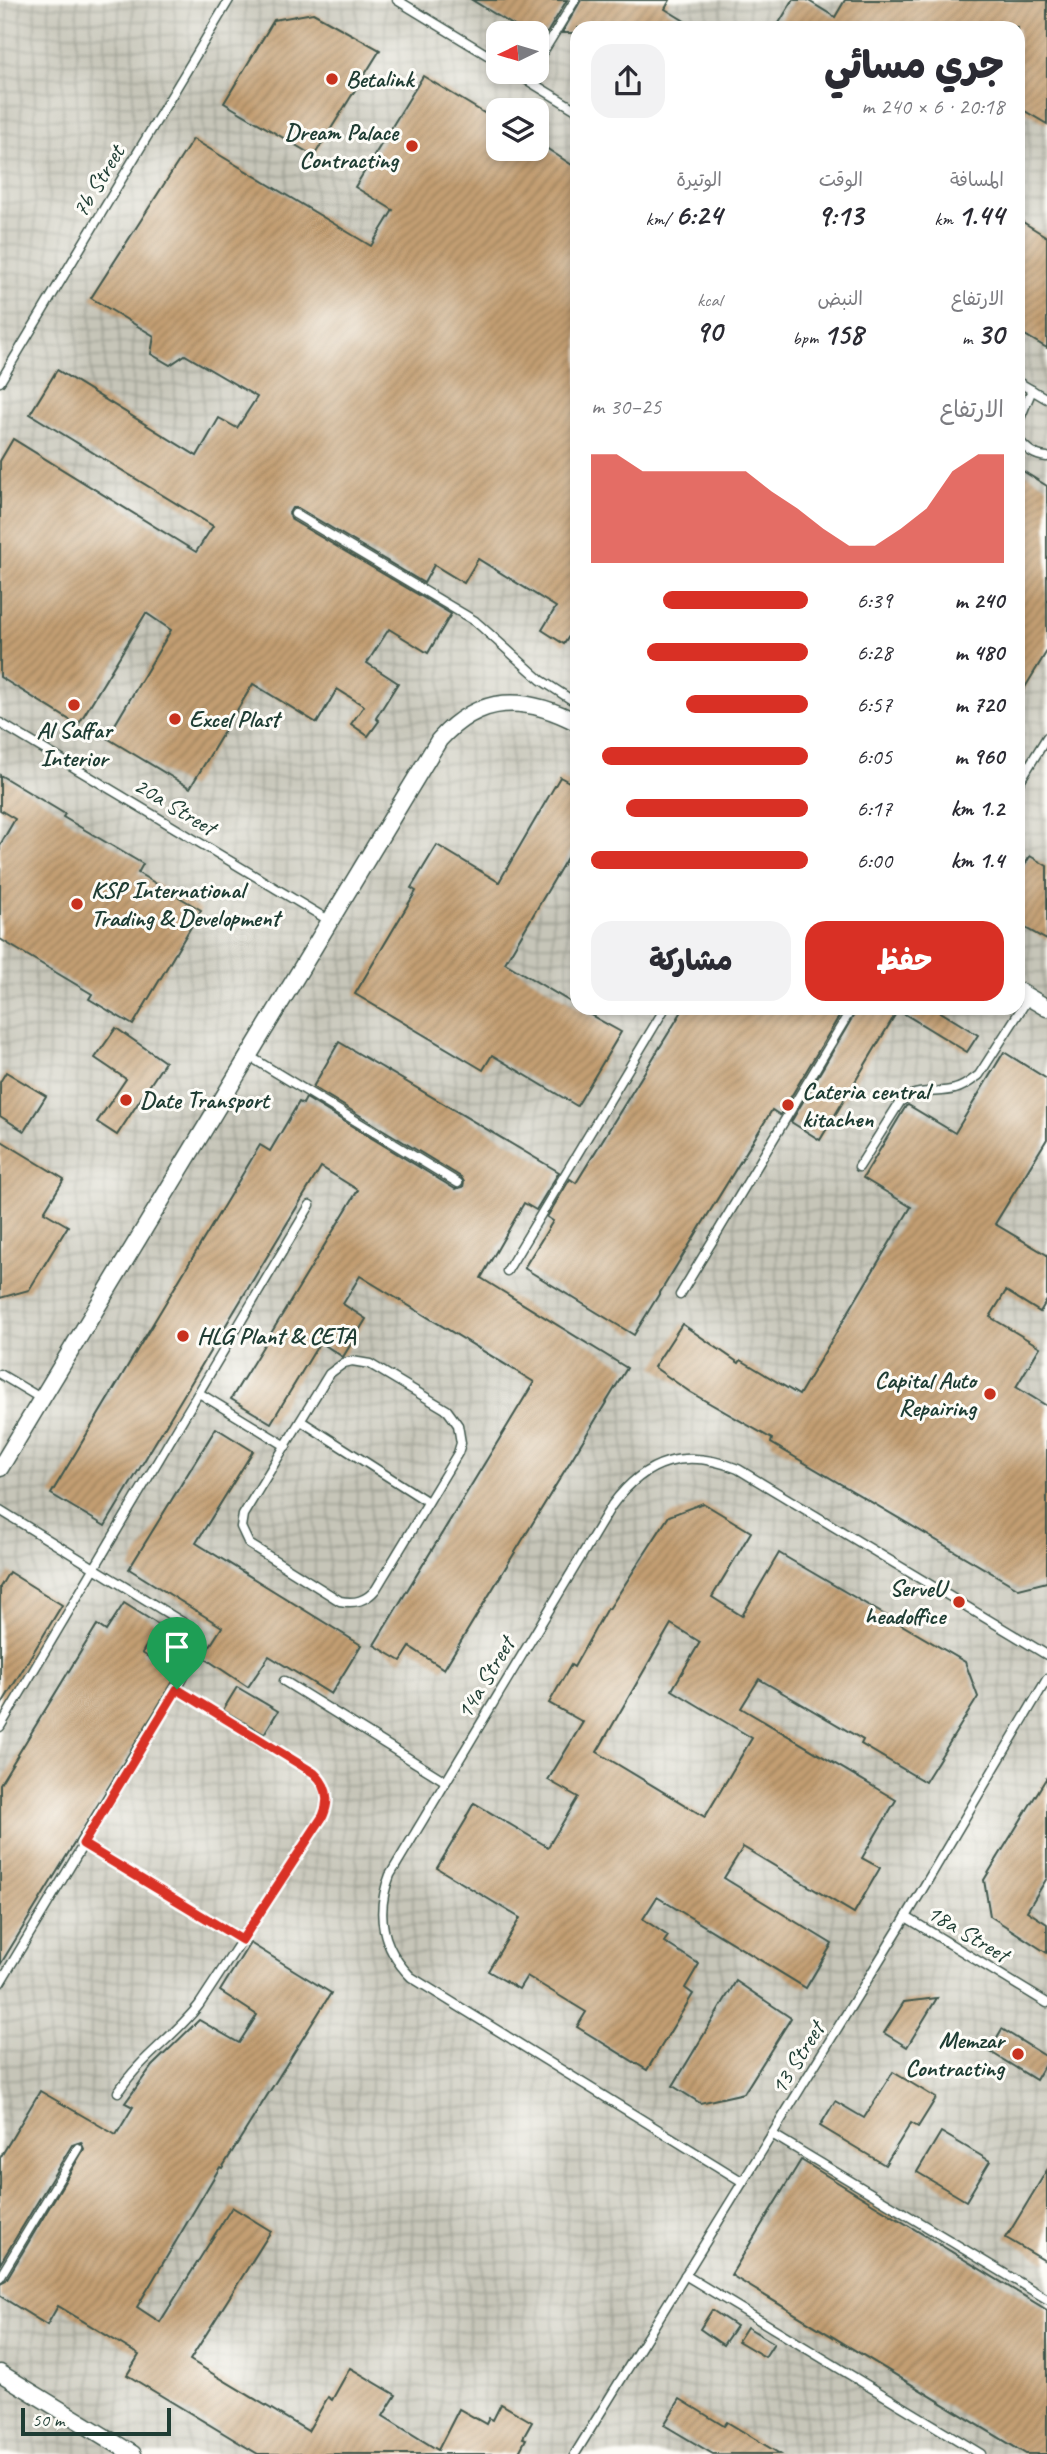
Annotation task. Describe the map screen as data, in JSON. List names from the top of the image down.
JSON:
{
  "streets": {
    "lane": [
      "7b Street",
      "20a Street",
      "14a Street",
      "18a Street",
      "13 Street"
    ]
  },
  "crossings": [
    ["14a Street", "13 Street"],
    ["18a Street", "13 Street"]
  ],
  "places": [
    "Betalink",
    "Dream Palace Contracting",
    "Al Saffar Interior",
    "Excel Plast",
    "KSP International Trading & Development",
    "Date Transport",
    "Cateria central kitachen",
    "HLG Plant & CETA",
    "Capital Auto Repairing",
    "ServeU headoffice",
    "Memzar Contracting"
  ],
  "scale_bar": "50 m",
  "north": "left",
  "page": {
    "heading": ["جري مسائي", "20:18 · 6 × 240 m"],
    "stats": [
      ["المسافة", "1.44 km"],
      ["الوقت", "9:13"],
      ["الوتيرة", "6:24 /km"],
      ["الارتفاع", "30 m"],
      ["النبض", "158 bpm"],
      ["kcal", "90"]
    ],
    "chart": ["الارتفاع", "25–30 m"],
    "list": [
      {
        "name": "240 m",
        "note": "6:39"
      },
      {
        "name": "480 m",
        "note": "6:28"
      },
      {
        "name": "720 m",
        "note": "6:57"
      },
      {
        "name": "960 m",
        "note": "6:05"
      },
      {
        "name": "1.2 km",
        "note": "6:17"
      },
      {
        "name": "1.4 km",
        "note": "6:00"
      }
    ],
    "buttons": ["حفظ", "مشاركة"],
    "scale": "50 m"
  }
}
